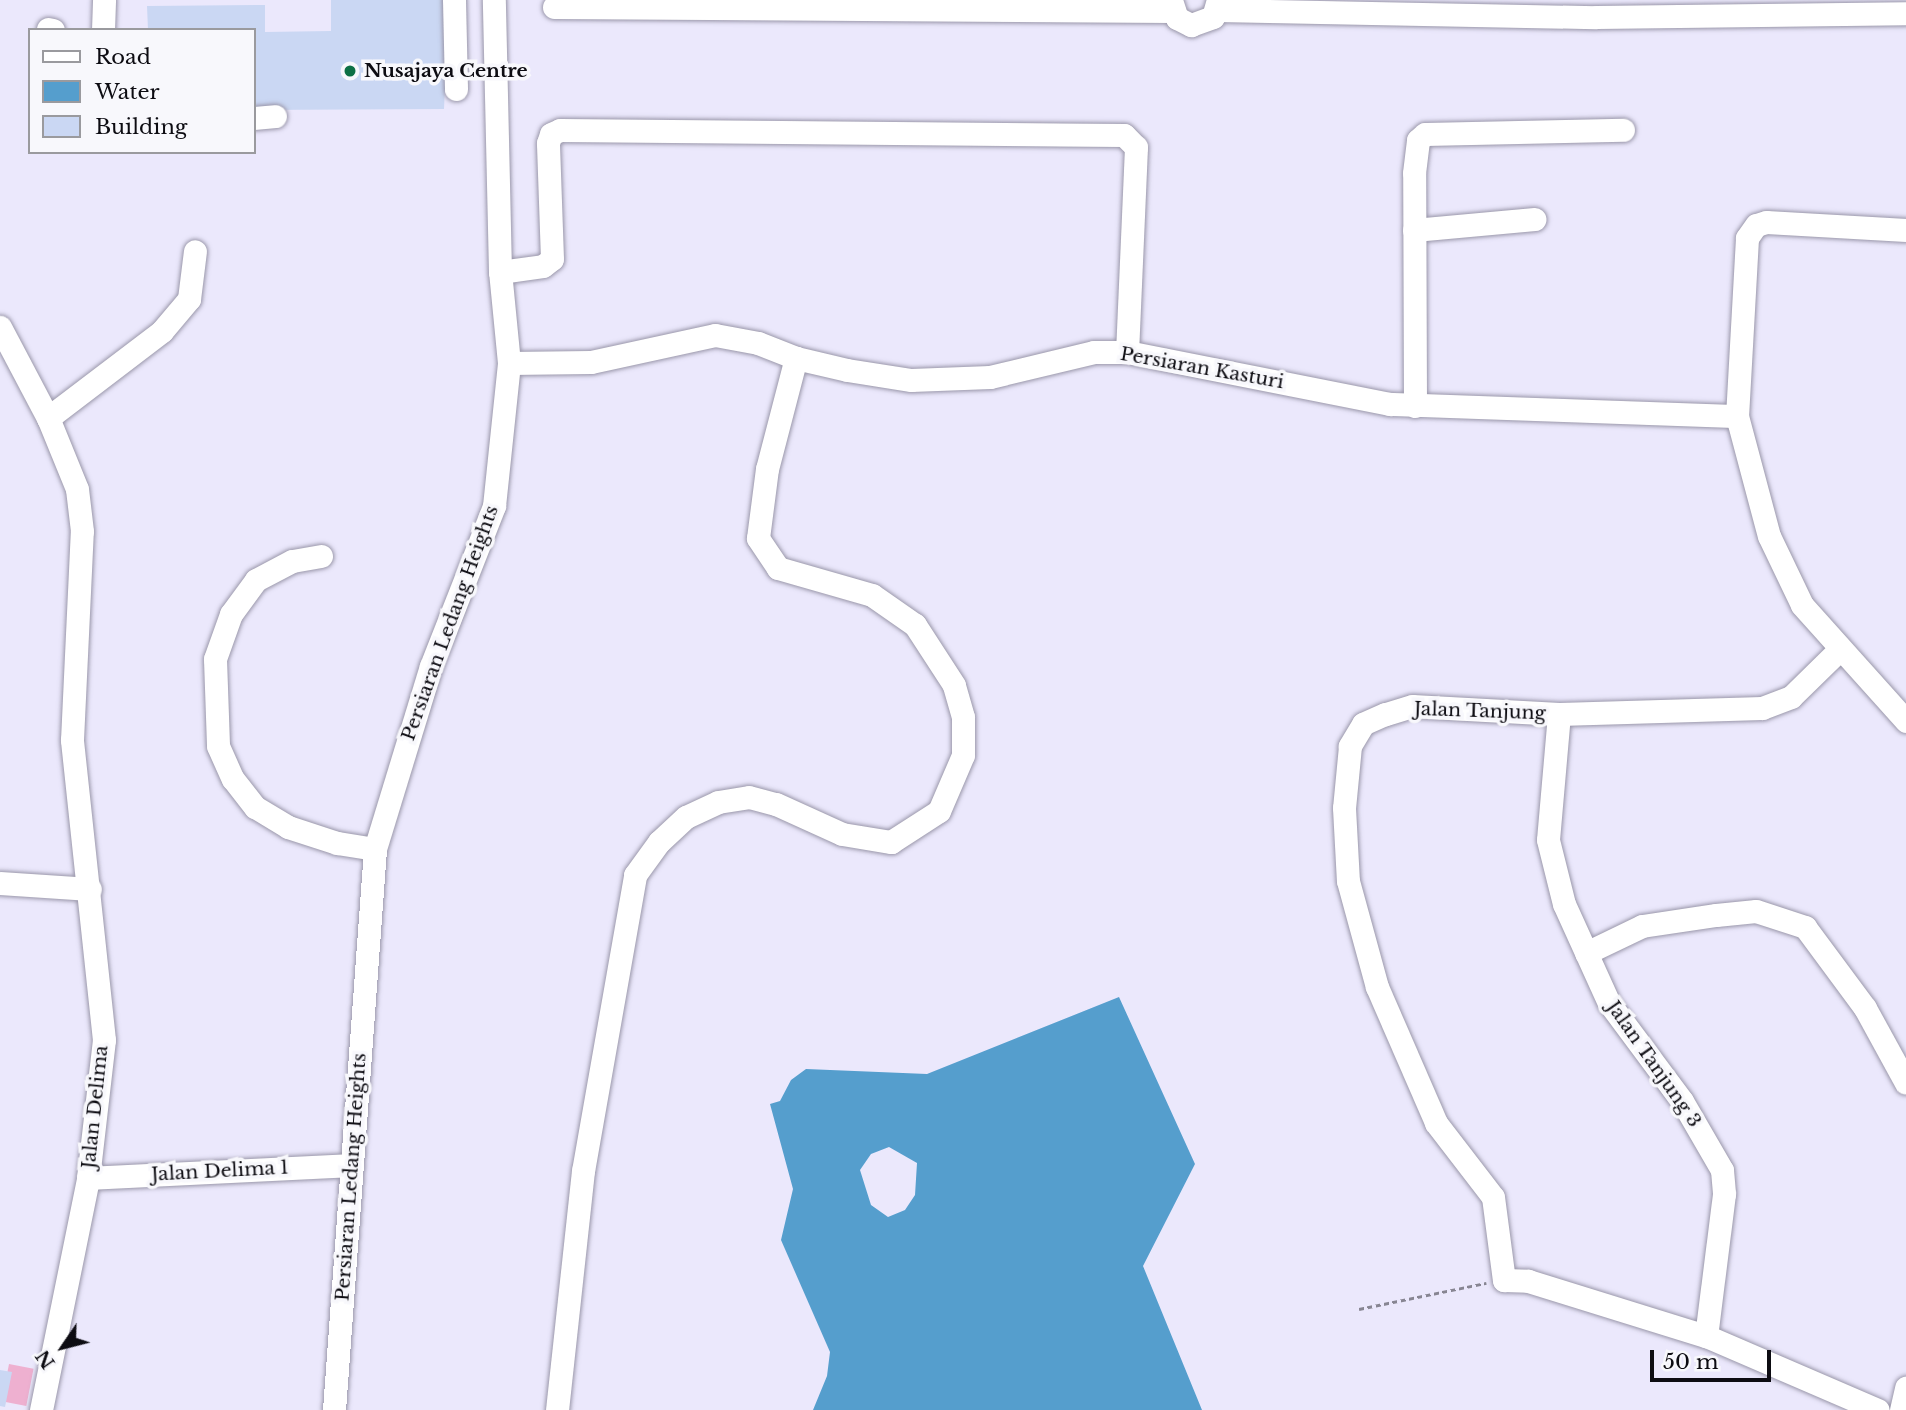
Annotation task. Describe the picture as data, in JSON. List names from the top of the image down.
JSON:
{
  "streets": {
    "street": [
      "Persiaran Kasturi",
      "Persiaran Ledang Heights",
      "Jalan Tanjung",
      "Jalan Tanjung 3",
      "Jalan Delima",
      "Jalan Delima 1"
    ]
  },
  "crossings": [
    ["Persiaran Kasturi", "Persiaran Ledang Heights"],
    ["Persiaran Ledang Heights", "Jalan Delima 1"],
    ["Jalan Tanjung", "Jalan Tanjung 3"],
    ["Jalan Delima", "Jalan Delima 1"]
  ],
  "places": ["Nusajaya Centre"],
  "legend": ["Road", "Water", "Building"],
  "scale_bar": "50 m",
  "north": "bottom left"
}
